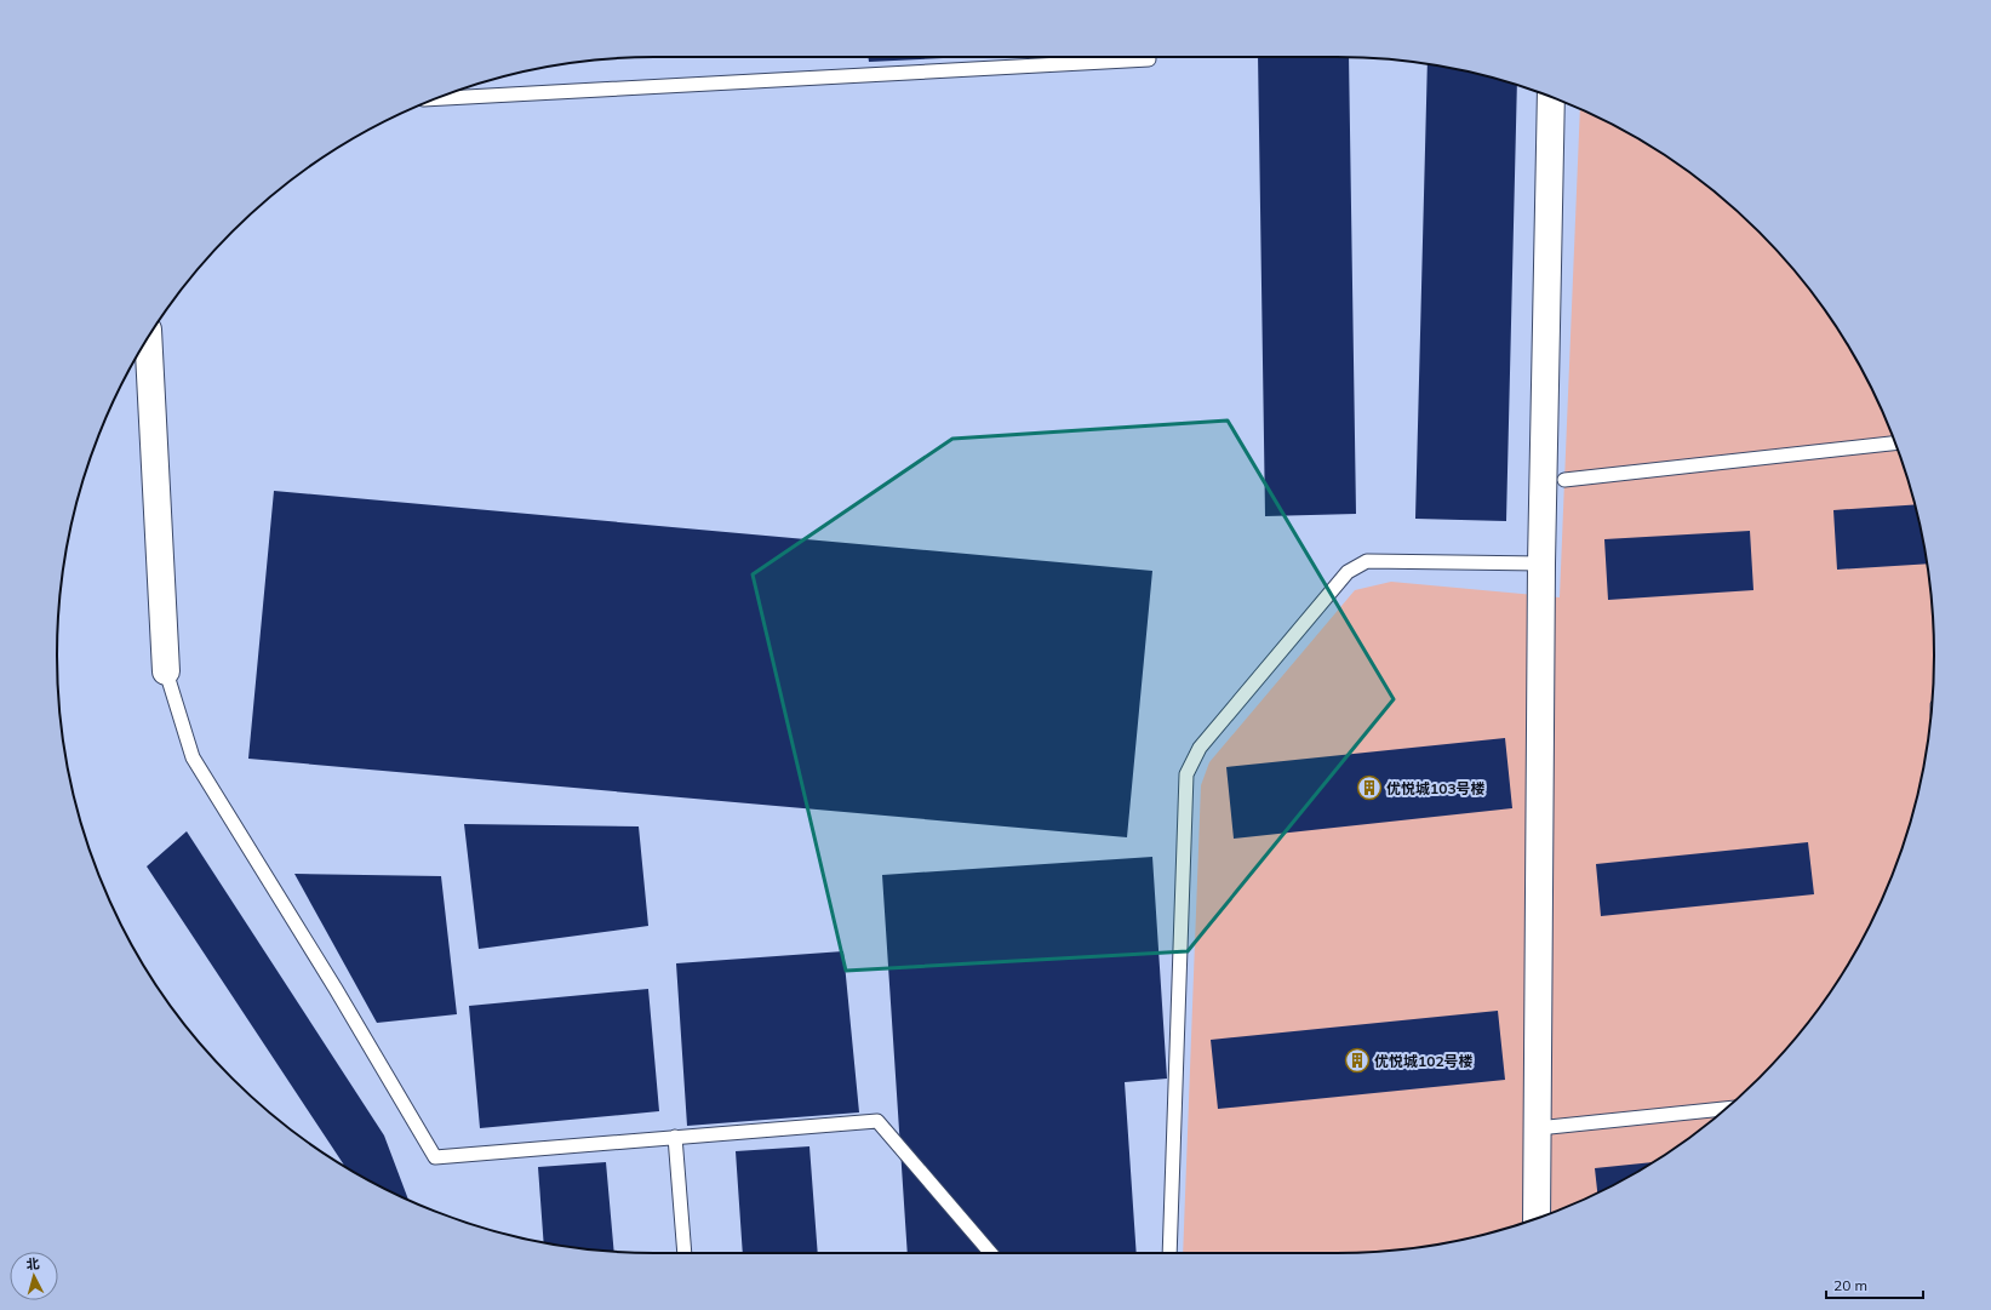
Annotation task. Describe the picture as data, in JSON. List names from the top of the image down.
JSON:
{
  "places": {
    "building": ["优悦城103号楼", "优悦城102号楼"]
  },
  "scale_bar": "20 m",
  "north": "top"
}
